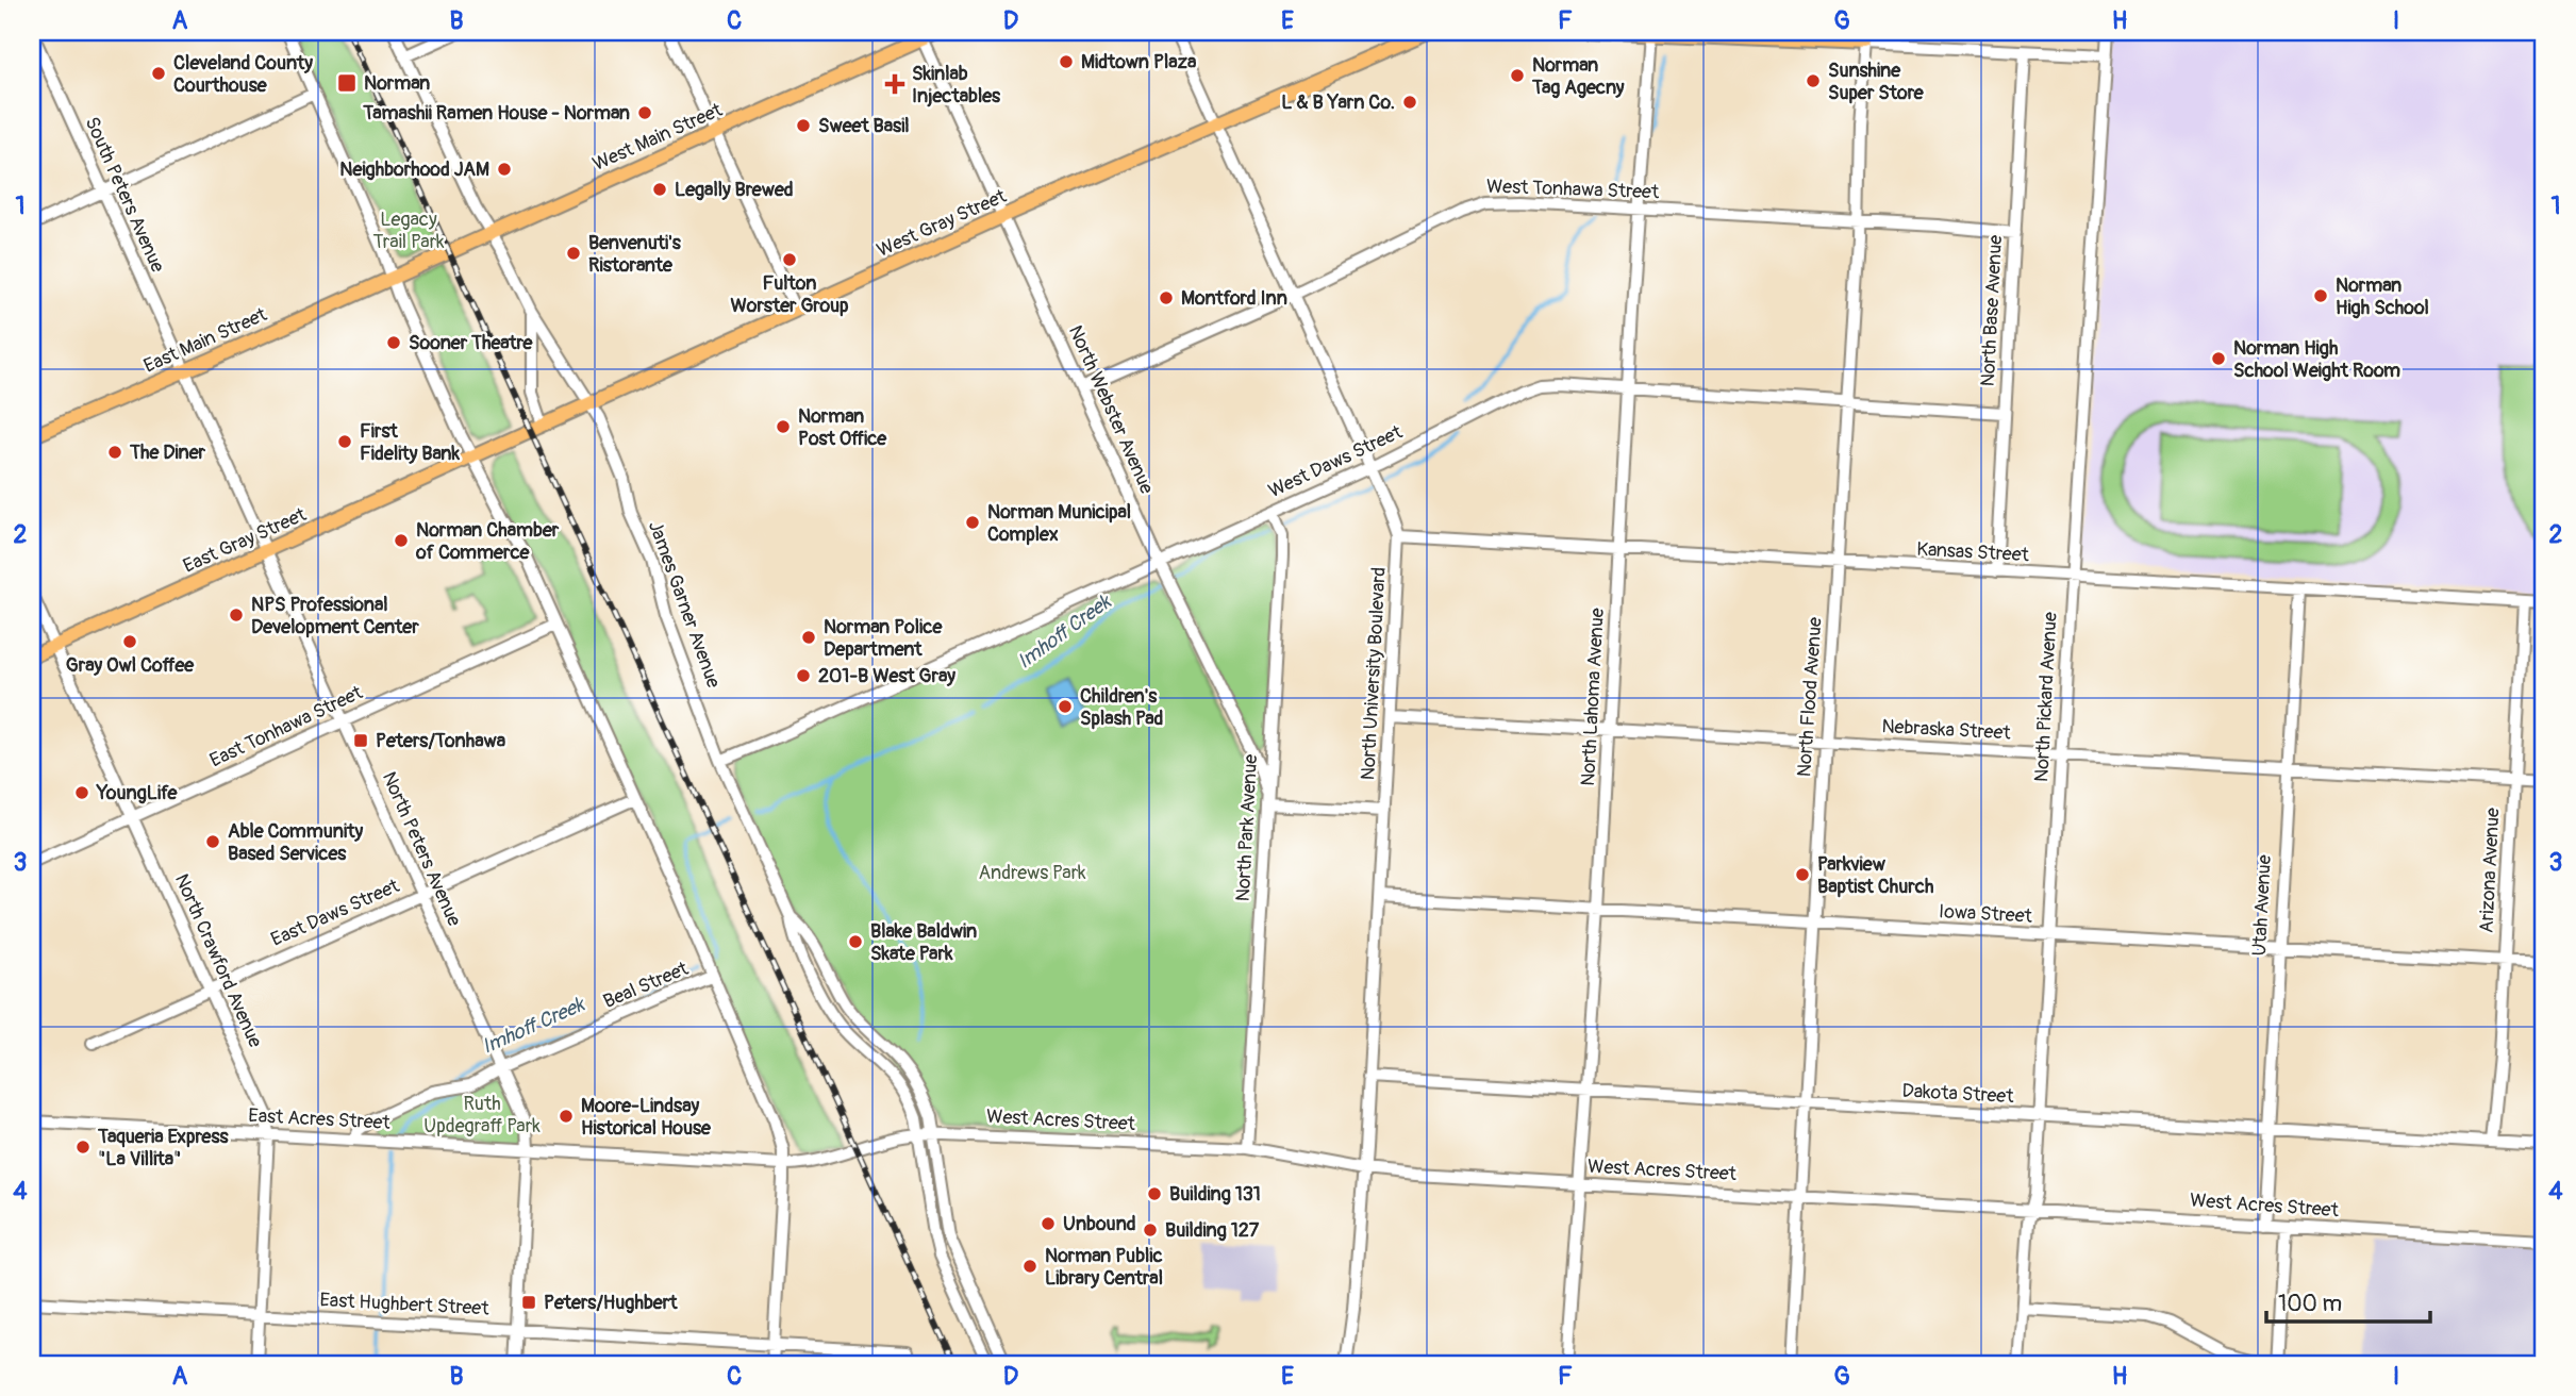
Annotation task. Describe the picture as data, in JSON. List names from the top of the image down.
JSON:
{
  "streets": {
    "main road": [
      "West Main Street",
      "West Gray Street",
      "East Main Street",
      "East Gray Street"
    ],
    "street": [
      "West Tonhawa Street",
      "South Peters Avenue",
      "North Base Avenue",
      "North Webster Avenue",
      "West Daws Street",
      "Kansas Street",
      "James Garner Avenue",
      "North University Boulevard",
      "North Lahoma Avenue",
      "North Flood Avenue",
      "North Pickard Avenue",
      "East Tonhawa Street",
      "Nebraska Street",
      "North Park Avenue",
      "North Peters Avenue",
      "Arizona Avenue",
      "Utah Avenue",
      "East Daws Street",
      "Iowa Street",
      "North Crawford Avenue",
      "Beal Street",
      "Dakota Street",
      "East Acres Street",
      "West Acres Street",
      "East Hughbert Street"
    ]
  },
  "crossings": [
    ["West Main Street", "East Main Street"],
    ["West Main Street", "North Webster Avenue"],
    ["West Main Street", "James Garner Avenue"],
    ["West Tonhawa Street", "North Base Avenue"],
    ["West Tonhawa Street", "North Webster Avenue"],
    ["West Tonhawa Street", "North University Boulevard"],
    ["West Tonhawa Street", "North Lahoma Avenue"],
    ["West Tonhawa Street", "North Flood Avenue"],
    ["South Peters Avenue", "East Main Street"],
    ["South Peters Avenue", "North Peters Avenue"],
    ["West Gray Street", "North Webster Avenue"],
    ["West Gray Street", "East Gray Street"],
    ["West Gray Street", "James Garner Avenue"],
    ["West Gray Street", "North University Boulevard"],
    ["North Base Avenue", "West Daws Street"],
    ["North Base Avenue", "Kansas Street"],
    ["East Main Street", "North Peters Avenue"],
    ["North Webster Avenue", "West Daws Street"],
    ["North Webster Avenue", "North Park Avenue"],
    ["West Daws Street", "James Garner Avenue"],
    ["West Daws Street", "North University Boulevard"],
    ["West Daws Street", "North Lahoma Avenue"],
    ["West Daws Street", "North Flood Avenue"],
    ["West Daws Street", "North Park Avenue"],
    ["East Gray Street", "North Peters Avenue"],
    ["East Gray Street", "North Crawford Avenue"],
    ["Kansas Street", "North University Boulevard"],
    ["Kansas Street", "North Lahoma Avenue"],
    ["Kansas Street", "North Flood Avenue"],
    ["Kansas Street", "North Pickard Avenue"],
    ["Kansas Street", "Arizona Avenue"],
    ["Kansas Street", "Utah Avenue"],
    ["James Garner Avenue", "West Acres Street"],
    ["North University Boulevard", "Nebraska Street"],
    ["North University Boulevard", "Iowa Street"],
    ["North University Boulevard", "Dakota Street"],
    ["North University Boulevard", "West Acres Street"],
    ["North Lahoma Avenue", "Nebraska Street"],
    ["North Lahoma Avenue", "Iowa Street"],
    ["North Lahoma Avenue", "Dakota Street"],
    ["North Lahoma Avenue", "West Acres Street"],
    ["North Flood Avenue", "Nebraska Street"],
    ["North Flood Avenue", "Iowa Street"],
    ["North Flood Avenue", "Dakota Street"],
    ["North Flood Avenue", "West Acres Street"],
    ["North Pickard Avenue", "Nebraska Street"],
    ["North Pickard Avenue", "Iowa Street"],
    ["North Pickard Avenue", "Dakota Street"],
    ["North Pickard Avenue", "West Acres Street"],
    ["East Tonhawa Street", "North Peters Avenue"],
    ["East Tonhawa Street", "North Crawford Avenue"],
    ["Nebraska Street", "Arizona Avenue"],
    ["Nebraska Street", "Utah Avenue"],
    ["North Park Avenue", "West Acres Street"],
    ["North Peters Avenue", "East Daws Street"],
    ["North Peters Avenue", "Beal Street"],
    ["North Peters Avenue", "East Acres Street"],
    ["North Peters Avenue", "East Hughbert Street"],
    ["Arizona Avenue", "Iowa Street"],
    ["Arizona Avenue", "Dakota Street"],
    ["Utah Avenue", "Iowa Street"],
    ["Utah Avenue", "Dakota Street"],
    ["Utah Avenue", "West Acres Street"],
    ["East Daws Street", "North Crawford Avenue"],
    ["North Crawford Avenue", "East Acres Street"],
    ["North Crawford Avenue", "East Hughbert Street"],
    ["Beal Street", "East Acres Street"],
    ["East Acres Street", "West Acres Street"]
  ],
  "water": ["Imhoff Creek"],
  "parks": ["Legacy Trail Park", "Andrews Park", "Ruth Updegraff Park"],
  "places": {
    "other": [
      "Midtown Plaza",
      "Cleveland County Courthouse",
      "Norman Tag Agecny",
      "Sunshine Super Store",
      "L & B Yarn Co.",
      "Tamashii Ramen House - Norman",
      "Sweet Basil",
      "Neighborhood JAM",
      "Legally Brewed",
      "Benvenuti's Ristorante",
      "Fulton Worster Group",
      "Norman High School",
      "Montford Inn",
      "Sooner Theatre",
      "Norman High School Weight Room",
      "Norman Post Office",
      "First Fidelity Bank",
      "The Diner",
      "Norman Municipal Complex",
      "Norman Chamber of Commerce",
      "NPS Professional Development Center",
      "Norman Police Department",
      "Gray Owl Coffee",
      "201-B West Gray",
      "Children's Splash Pad",
      "YoungLife",
      "Able Community Based Services",
      "Parkview Baptist Church",
      "Blake Baldwin Skate Park",
      "Moore-Lindsay Historical House",
      "Taqueria Express \"La Villita\"",
      "Building 131",
      "Unbound",
      "Building 127",
      "Norman Public Library Central"
    ],
    "transit": ["Norman", "Peters/Tonhawa", "Peters/Hughbert"],
    "health": ["Skinlab Injectables"]
  },
  "scale_bar": "100 m",
  "grid": {
    "columns": [
      "A",
      "B",
      "C",
      "D",
      "E",
      "F",
      "G",
      "H",
      "I"
    ],
    "rows": [
      "1",
      "2",
      "3",
      "4"
    ]
  }
}
